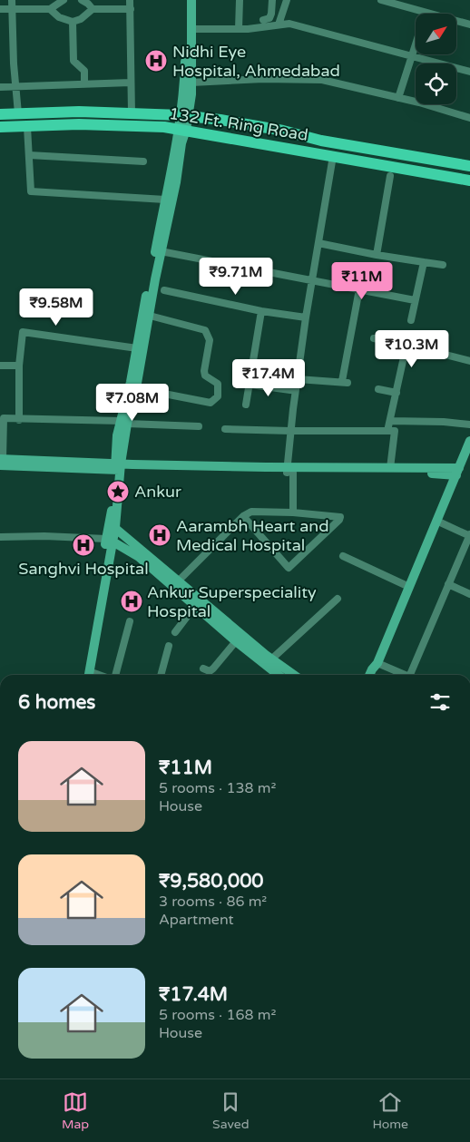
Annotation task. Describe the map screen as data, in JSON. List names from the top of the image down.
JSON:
{
  "streets": {
    "main road": ["132 Ft. Ring Road"]
  },
  "places": {
    "hospital": [
      "Nidhi Eye Hospital, Ahmedabad",
      "Aarambh Heart and Medical Hospital",
      "Sanghvi Hospital",
      "Ankur Superspeciality Hospital"
    ],
    "place": ["Ankur"]
  },
  "north": "top right",
  "page": {
    "price": [
      "₹9.71M",
      "₹11M",
      "₹9.58M",
      "₹10.3M",
      "₹17.4M",
      "₹7.08M"
    ],
    "heading": "6 homes",
    "list": [
      {
        "name": "₹11M",
        "note": "5 rooms · 138 m² · House"
      },
      {
        "name": "₹9,580,000",
        "note": "3 rooms · 86 m² · Apartment"
      },
      {
        "name": "₹17.4M",
        "note": "5 rooms · 168 m² · House"
      }
    ],
    "tabs": ["Map", "Saved", "Home"]
  }
}
